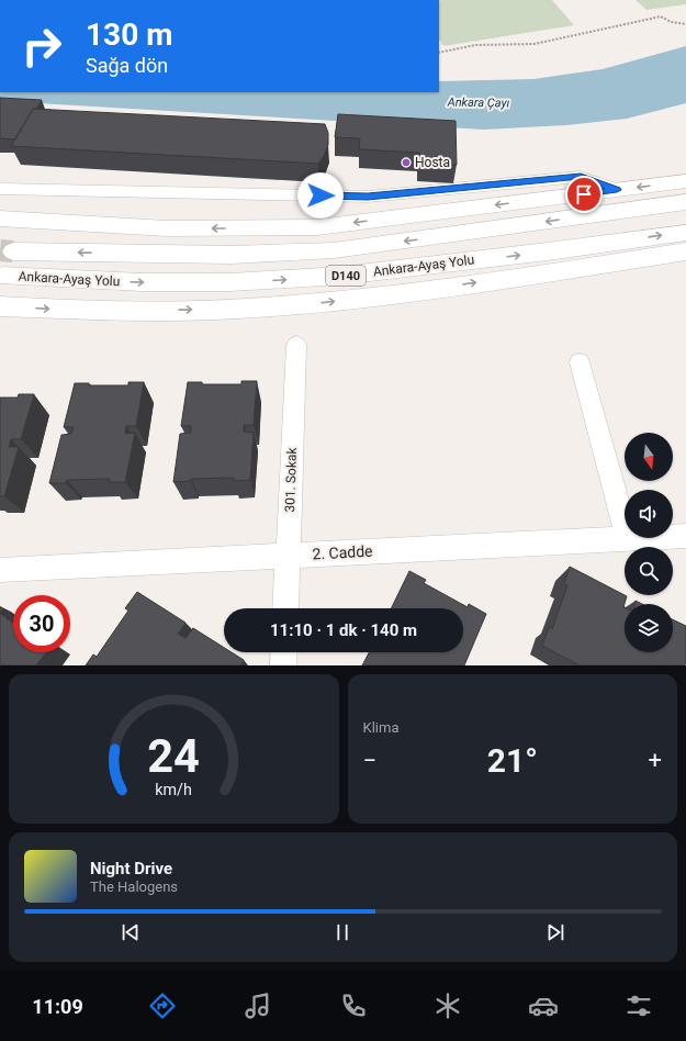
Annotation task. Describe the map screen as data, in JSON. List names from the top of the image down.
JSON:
{
  "streets": {
    "highway": ["Ankara-Ayaş Yolu", "D140"],
    "street": ["301. Sokak", "2. Cadde"]
  },
  "crossings": [
    ["301. Sokak", "2. Cadde"]
  ],
  "water": ["Ankara Çayı"],
  "places": ["Hosta"],
  "north": "bottom",
  "page": {
    "turn": ["130 m", "Sağa dön"],
    "limit": "30",
    "trip": "11:10 · 1 dk · 140 m",
    "tile": "Klima",
    "heat": ["−", "21°", "+"],
    "song": ["Night Drive", "The Halogens"],
    "tabs": "11:09",
    "gauge": ["24", "km/h"]
  }
}
